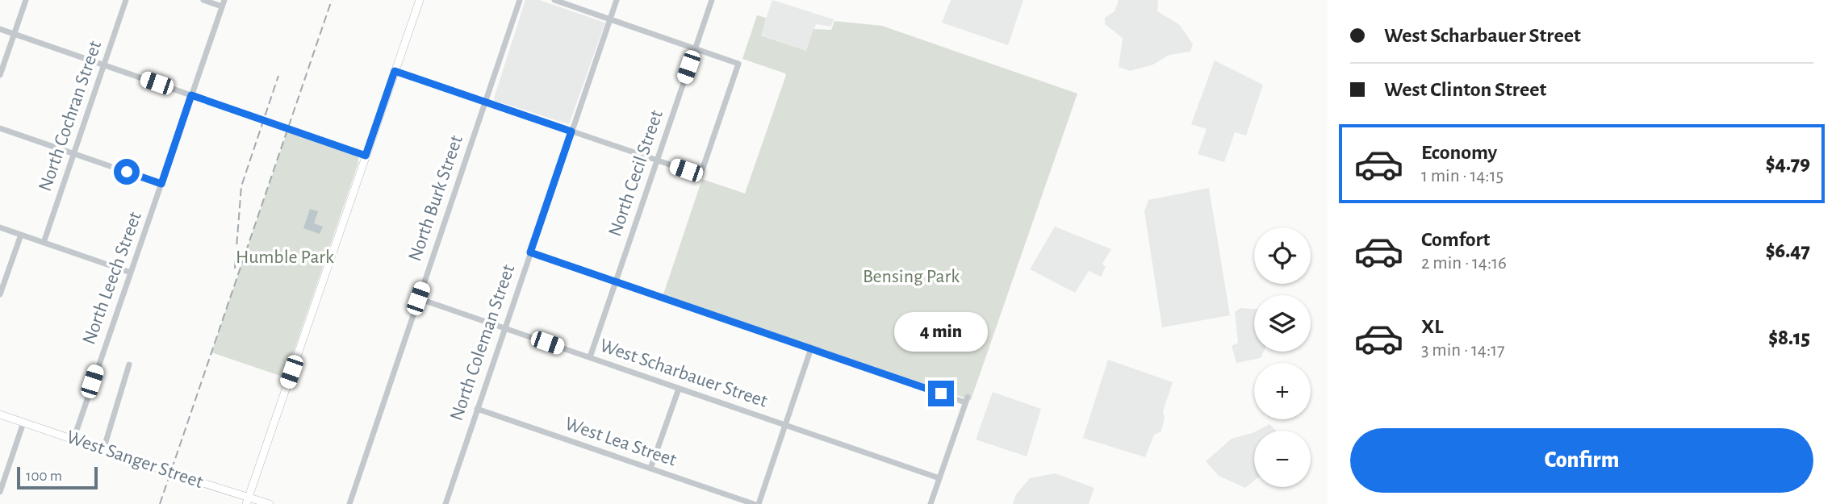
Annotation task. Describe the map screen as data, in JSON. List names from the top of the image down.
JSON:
{
  "streets": {
    "main road": ["West Sanger Street"],
    "street": [
      "North Cochran Street",
      "North Cecil Street",
      "North Burk Street",
      "North Leech Street",
      "North Coleman Street",
      "West Scharbauer Street",
      "West Lea Street"
    ]
  },
  "crossings": [
    ["North Cecil Street", "West Scharbauer Street"],
    ["North Burk Street", "West Scharbauer Street"],
    ["North Leech Street", "West Sanger Street"],
    ["North Coleman Street", "West Scharbauer Street"],
    ["North Coleman Street", "West Lea Street"]
  ],
  "parks": ["Humble Park", "Bensing Park"],
  "scale_bar": "100 m",
  "page": {
    "banner": ["West Scharbauer Street", "West Clinton Street"],
    "list": [
      {
        "name": "Economy",
        "note": "1 min · 14:15",
        "value": "$4.79"
      },
      {
        "name": "Comfort",
        "note": "2 min · 14:16",
        "value": "$6.47"
      },
      {
        "name": "XL",
        "note": "3 min · 14:17",
        "value": "$8.15"
      }
    ],
    "map_buttons": ["+", "−"],
    "bubble": "4 min",
    "buttons": "Confirm",
    "scale": "100 m"
  }
}
